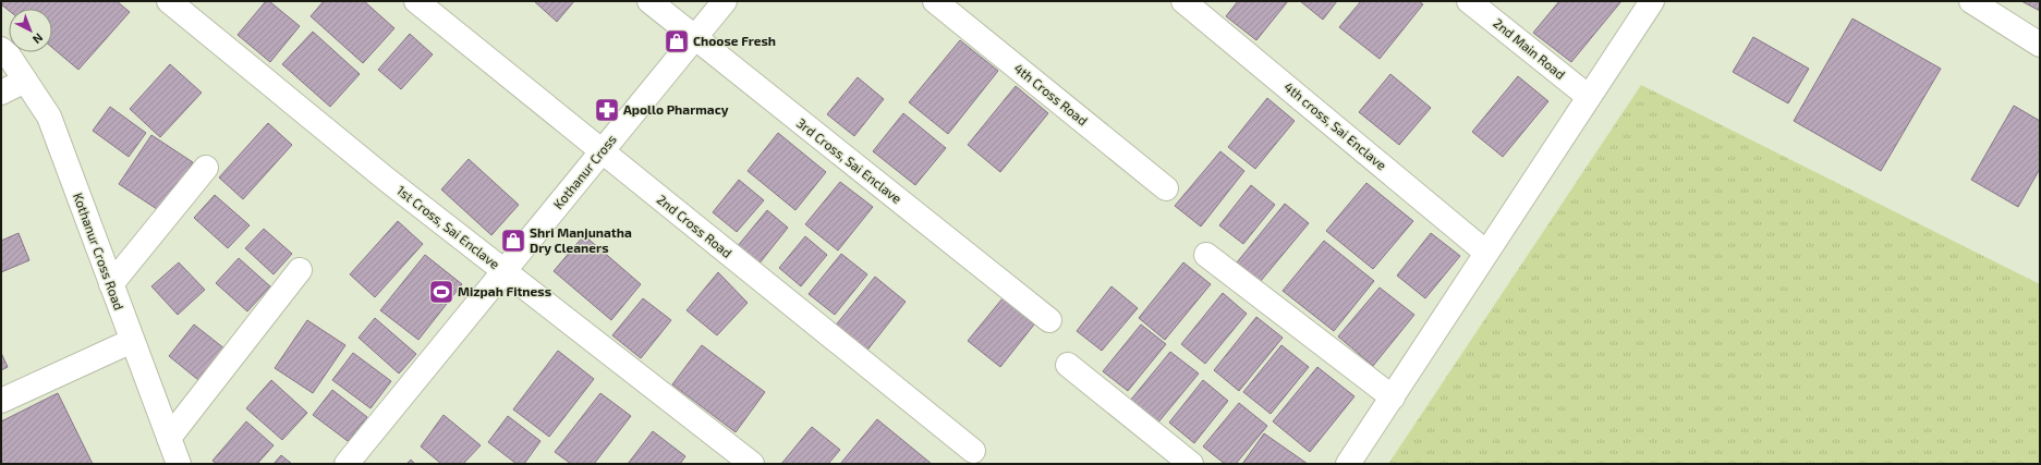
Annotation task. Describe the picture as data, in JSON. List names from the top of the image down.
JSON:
{
  "streets": {
    "street": [
      "2nd Main Road",
      "4th Cross Road",
      "4th cross, Sai Enclave",
      "3rd Cross, Sai Enclave",
      "Kothanur Cross",
      "2nd Cross Road",
      "1st Cross, Sai Enclave",
      "Kothanur Cross Road"
    ]
  },
  "crossings": [
    ["3rd Cross, Sai Enclave", "Kothanur Cross"],
    ["Kothanur Cross", "2nd Cross Road"],
    ["Kothanur Cross", "1st Cross, Sai Enclave"]
  ],
  "places": {
    "shop": ["Choose Fresh", "Shri Manjunatha Dry Cleaners"],
    "pharmacy": ["Apollo Pharmacy"],
    "sports": ["Mizpah Fitness"]
  },
  "north": "bottom right"
}
